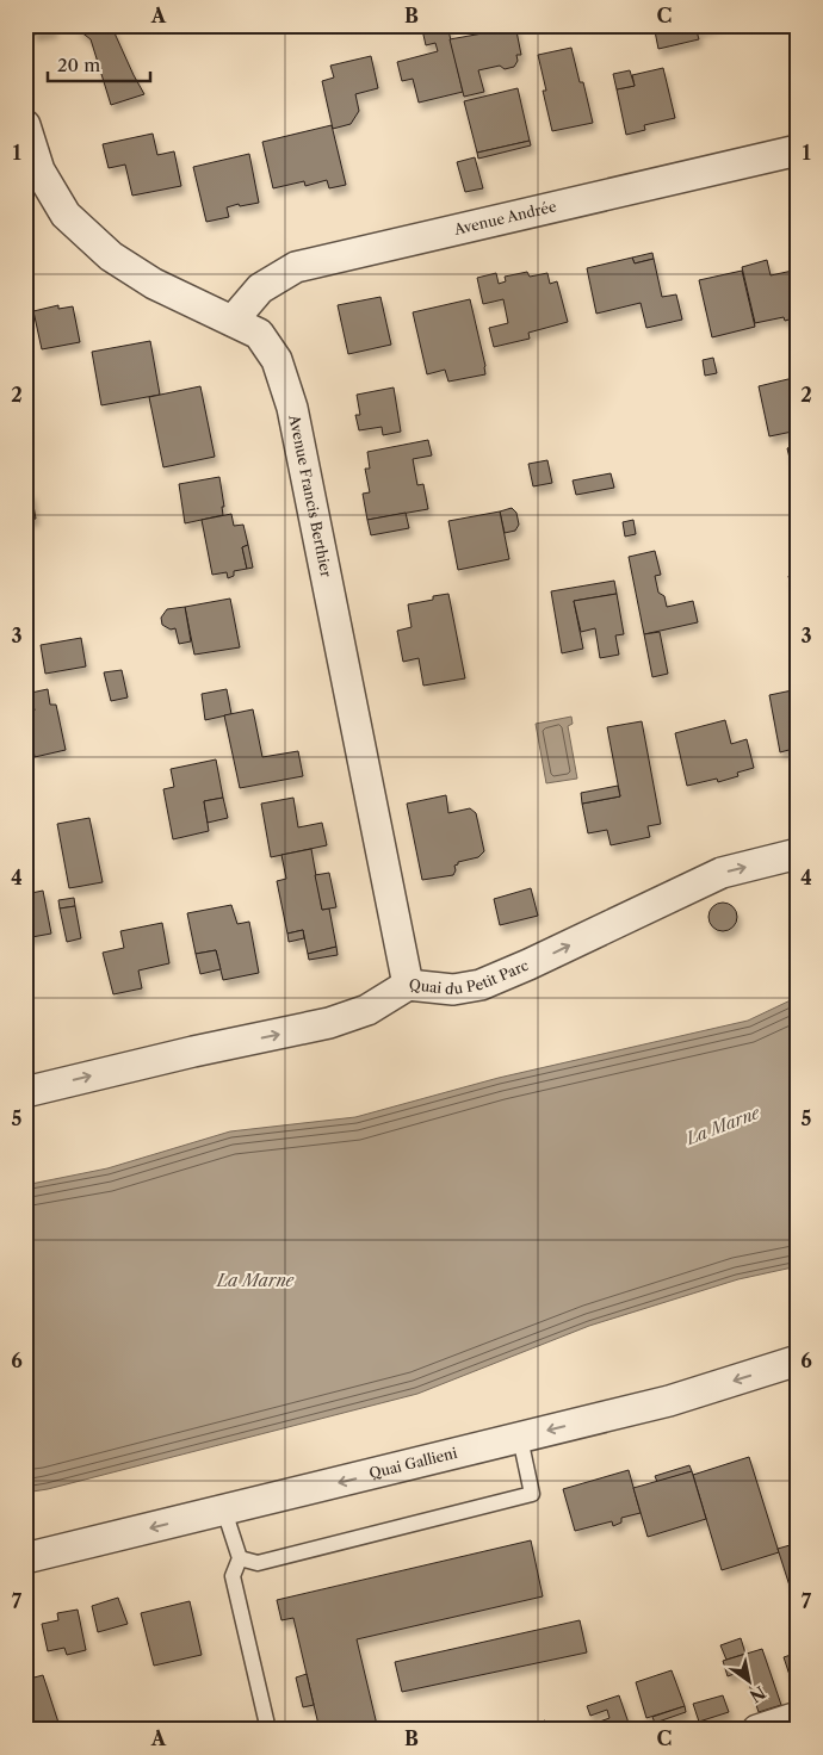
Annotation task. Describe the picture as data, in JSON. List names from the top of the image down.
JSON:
{
  "streets": {
    "street": [
      "Avenue Andrée",
      "Avenue Francis Berthier",
      "Quai du Petit Parc",
      "Quai Gallieni"
    ]
  },
  "crossings": [
    ["Avenue Andrée", "Avenue Francis Berthier"],
    ["Avenue Francis Berthier", "Quai du Petit Parc"]
  ],
  "one_way": ["Quai du Petit Parc", "Quai Gallieni"],
  "water": ["La Marne"],
  "scale_bar": "20 m",
  "north": "bottom right",
  "grid": {
    "columns": ["A", "B", "C"],
    "rows": [
      "1",
      "2",
      "3",
      "4",
      "5",
      "6",
      "7"
    ]
  }
}
